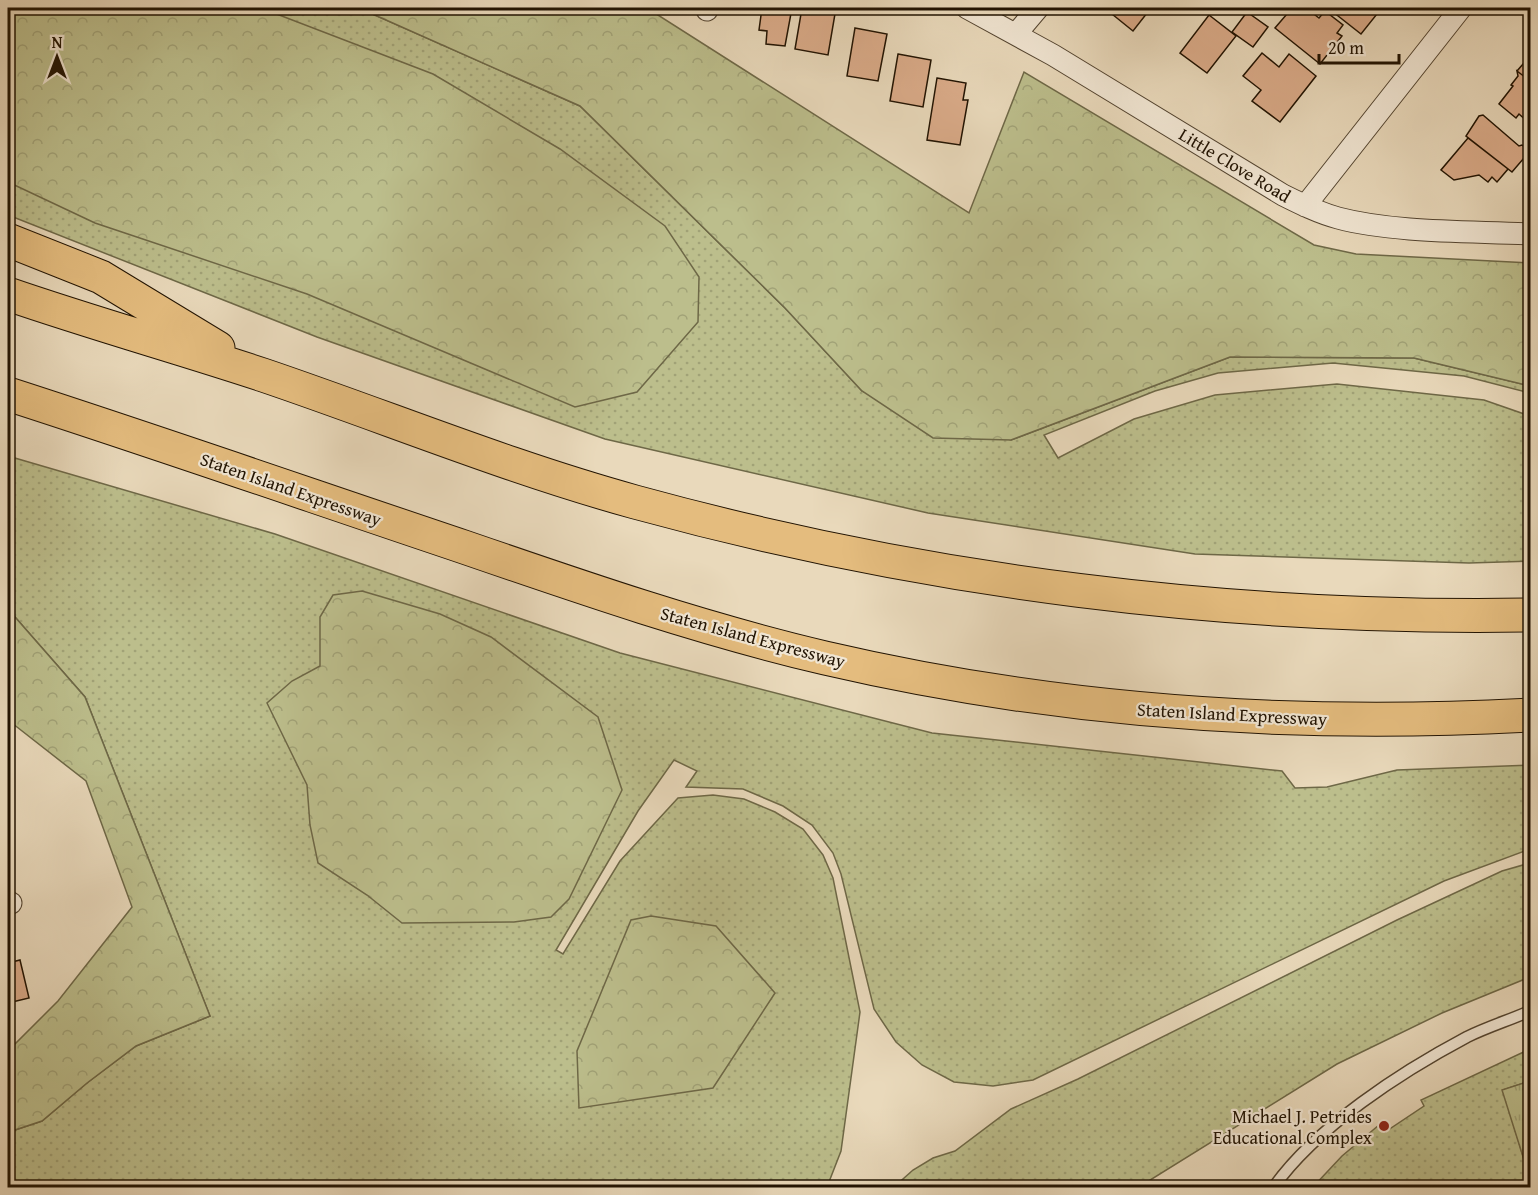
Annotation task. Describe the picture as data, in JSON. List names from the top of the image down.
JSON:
{
  "streets": {
    "highway": ["Staten Island Expressway"],
    "street": ["Little Clove Road"]
  },
  "places": ["Michael J. Petrides Educational Complex"],
  "scale_bar": "20 m",
  "north": "top"
}
